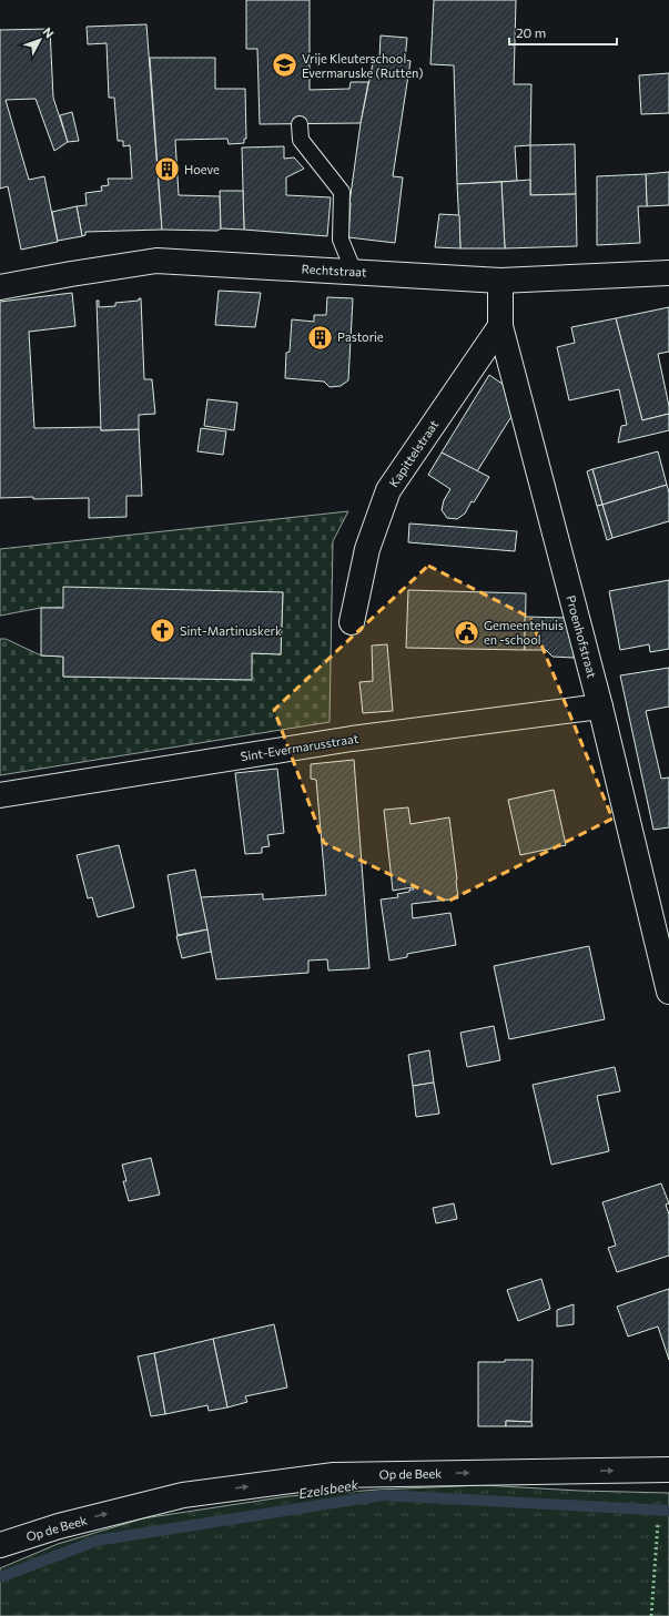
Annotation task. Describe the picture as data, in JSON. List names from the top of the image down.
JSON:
{
  "streets": {
    "street": [
      "Rechtstraat",
      "Kapittelstraat",
      "Proenhofstraat",
      "Sint-Evermarusstraat",
      "Op de Beek"
    ]
  },
  "crossings": [
    ["Rechtstraat", "Proenhofstraat"],
    ["Kapittelstraat", "Proenhofstraat"],
    ["Proenhofstraat", "Sint-Evermarusstraat"]
  ],
  "one_way": ["Op de Beek"],
  "water": ["Ezelsbeek"],
  "places": {
    "school or university": ["Vrije Kleuterschool Evermaruske (Rutten)"],
    "building": ["Hoeve", "Pastorie"],
    "church": ["Sint-Martinuskerk"],
    "public building": ["Gemeentehuis en -school"]
  },
  "scale_bar": "20 m",
  "north": "top right"
}
